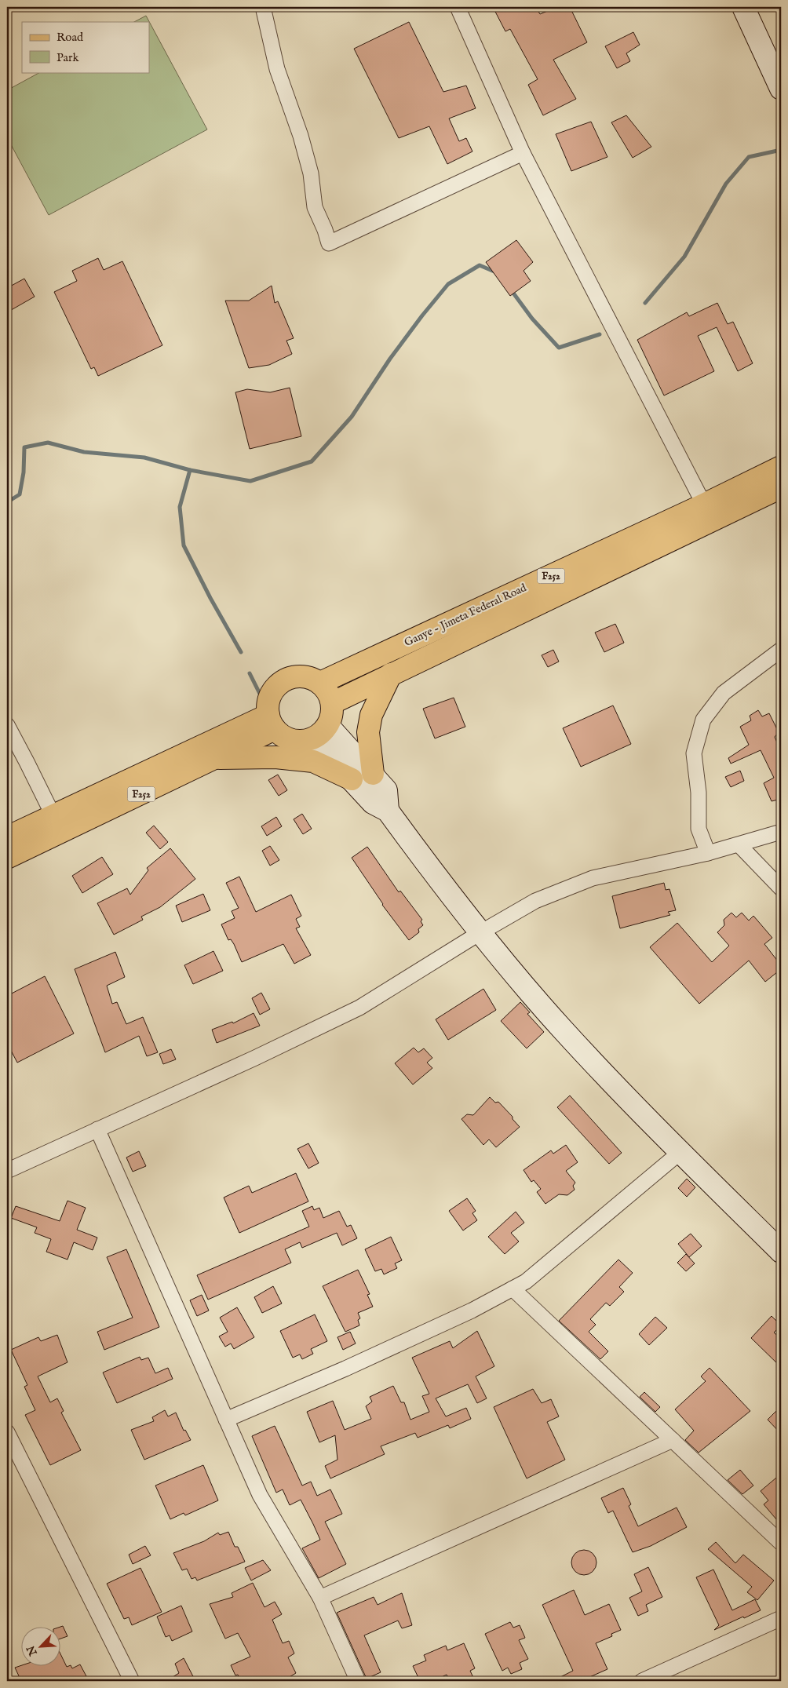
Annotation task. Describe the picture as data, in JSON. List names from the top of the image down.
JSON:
{
  "streets": {
    "main road": ["F252", "Ganye - Jimeta Federal Road"]
  },
  "crossings": [
    ["F252", "Ganye - Jimeta Federal Road"]
  ],
  "legend": ["Road", "Park"],
  "north": "bottom left"
}
